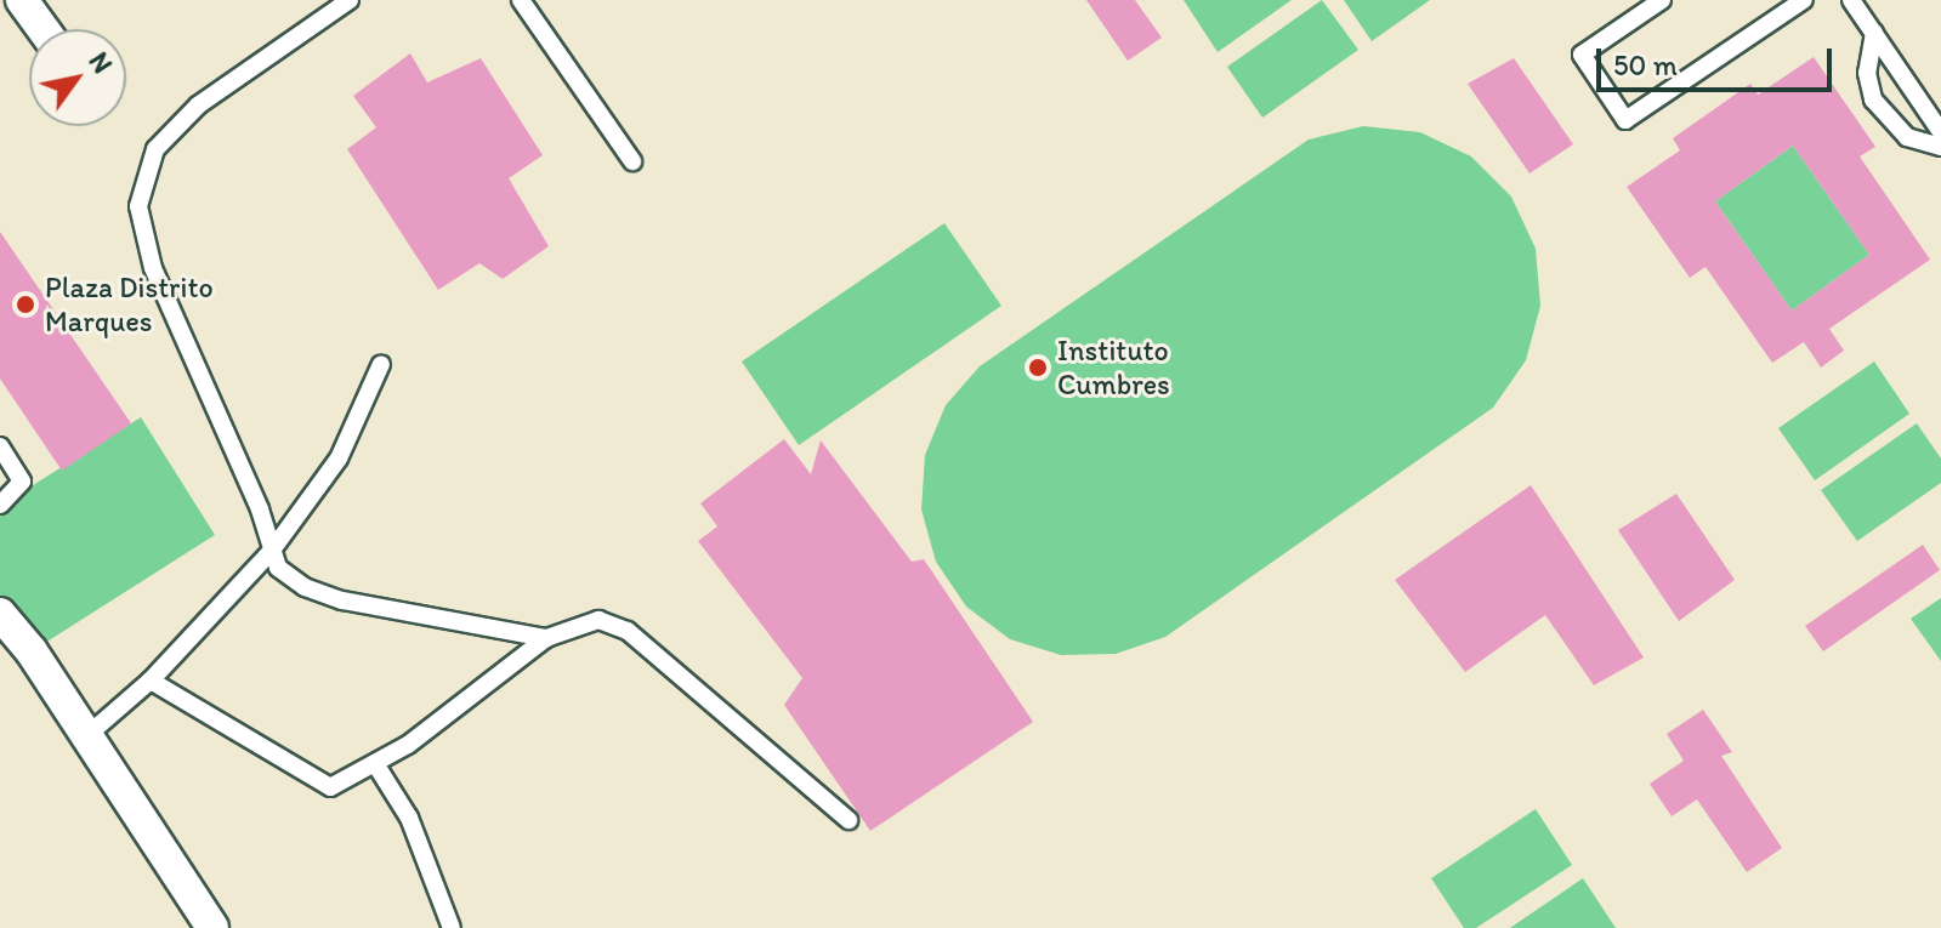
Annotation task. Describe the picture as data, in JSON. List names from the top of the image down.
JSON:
{
  "places": ["Plaza Distrito Marques", "Instituto Cumbres"],
  "scale_bar": "50 m",
  "north": "top right"
}
